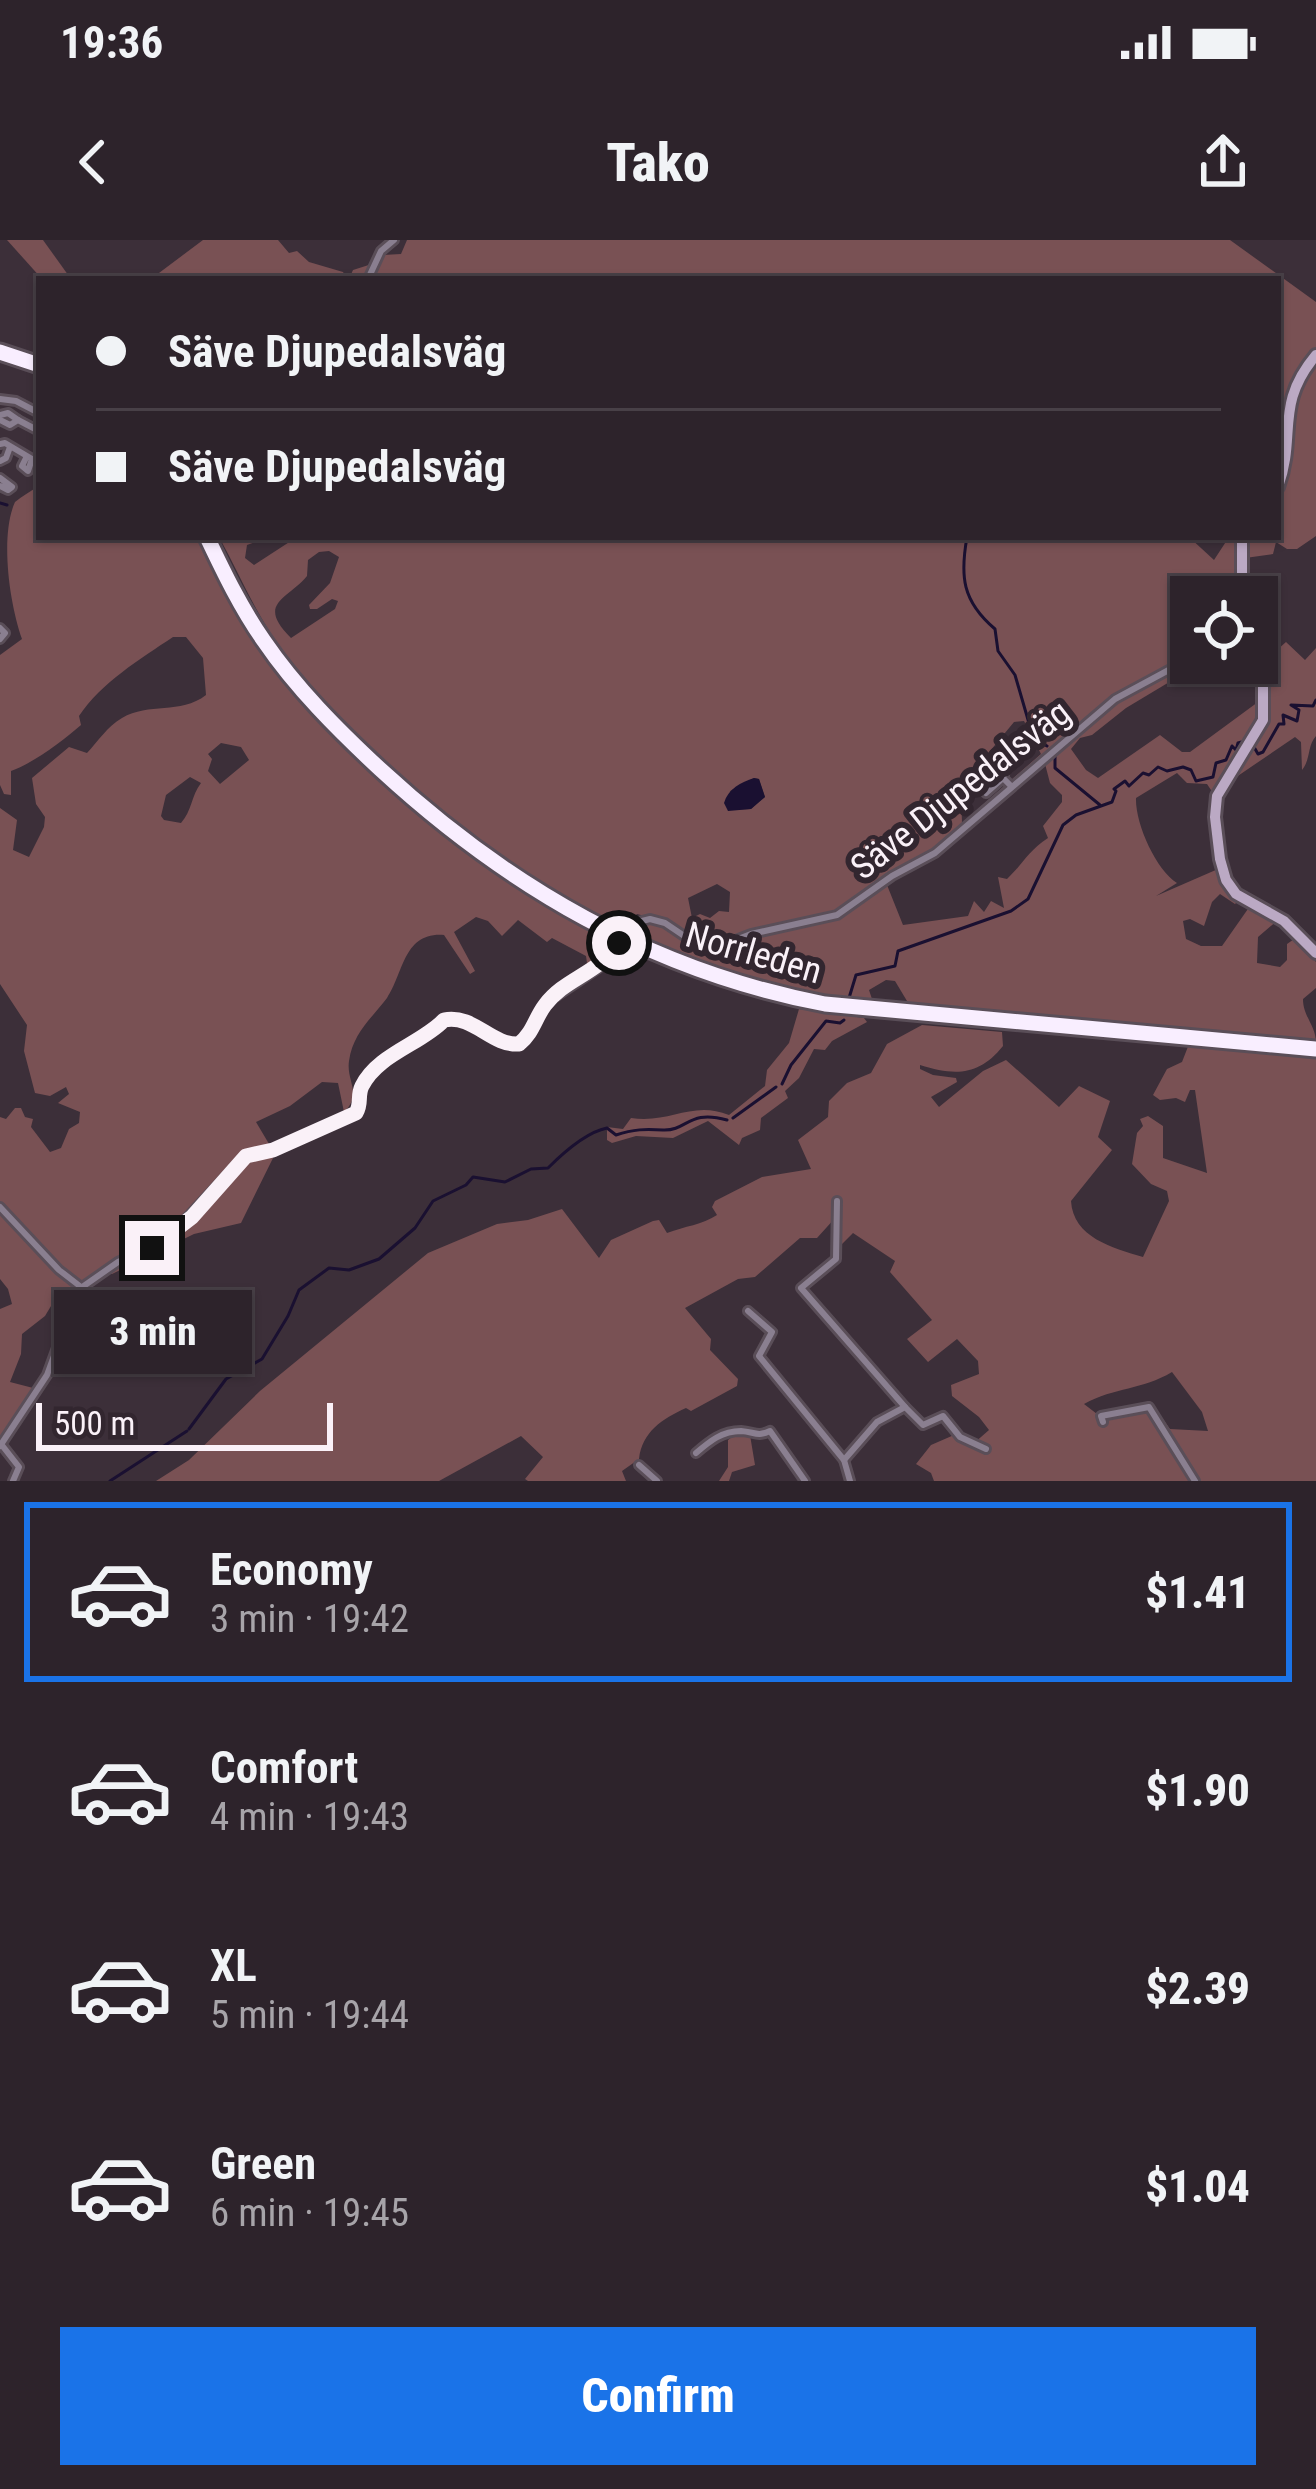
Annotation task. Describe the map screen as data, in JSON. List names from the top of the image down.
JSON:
{
  "streets": {
    "highway": ["Norrleden"],
    "street": ["Säve Djupedalsväg"]
  },
  "scale_bar": "500 m",
  "page": {
    "status": "19:36",
    "header": "Tako",
    "banner": ["Säve Djupedalsväg", "Säve Djupedalsväg"],
    "bubble": "3 min",
    "scale": "500 m",
    "list": [
      {
        "name": "Economy",
        "note": "3 min · 19:42",
        "value": "$1.41"
      },
      {
        "name": "Comfort",
        "note": "4 min · 19:43",
        "value": "$1.90"
      },
      {
        "name": "XL",
        "note": "5 min · 19:44",
        "value": "$2.39"
      },
      {
        "name": "Green",
        "note": "6 min · 19:45",
        "value": "$1.04"
      }
    ],
    "buttons": "Confirm"
  }
}
